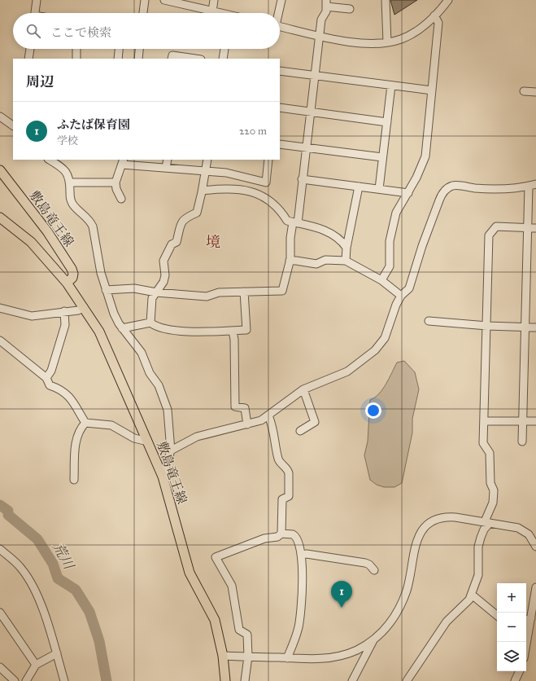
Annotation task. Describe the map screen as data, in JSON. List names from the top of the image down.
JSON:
{
  "streets": {
    "main road": ["敷島竜王線"]
  },
  "districts": ["境"],
  "water": ["荒川"],
  "page": {
    "search": "ここで検索",
    "heading": "周辺",
    "list": [
      {
        "mark": "1",
        "name": "ふたば保育園",
        "note": "学校",
        "value": "220 m"
      }
    ],
    "pins": "1",
    "map_buttons": ["+", "−"]
  }
}
